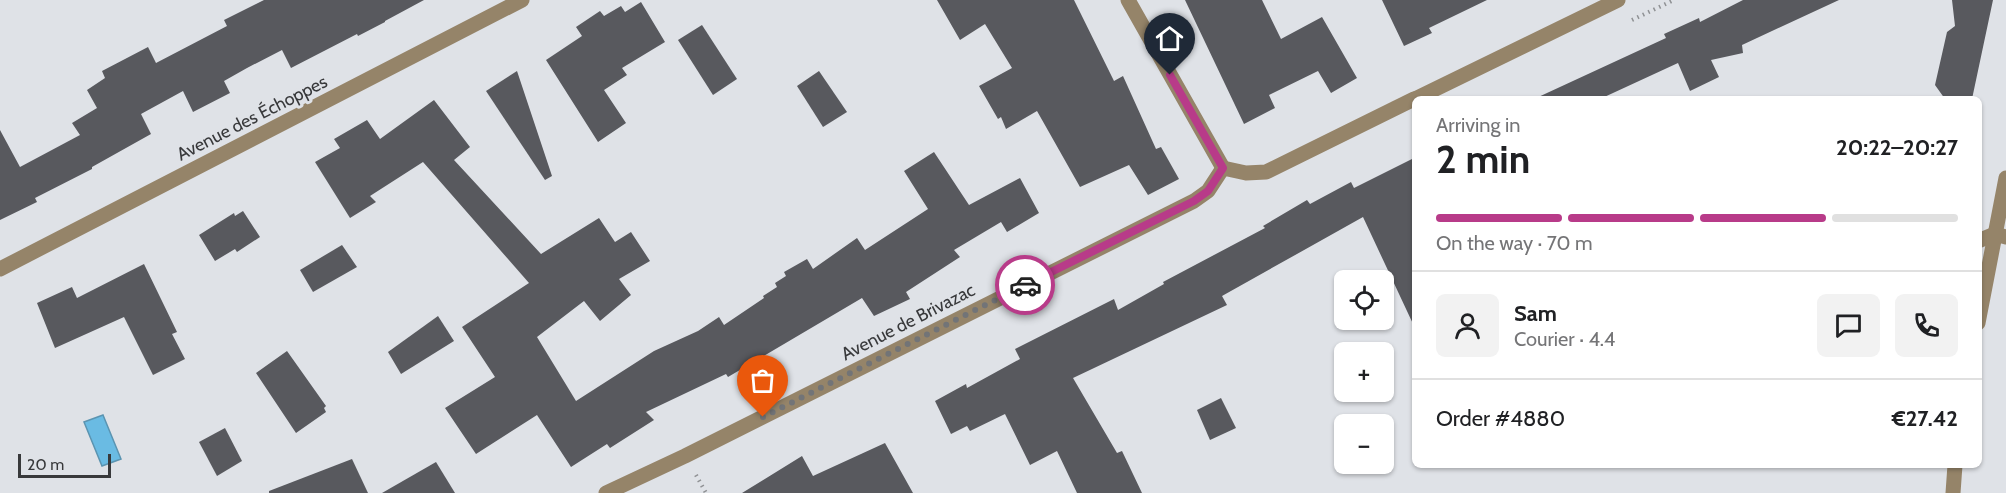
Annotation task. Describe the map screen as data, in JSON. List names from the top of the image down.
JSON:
{
  "streets": {
    "street": ["Avenue des Échoppes", "Avenue de Brivazac"]
  },
  "scale_bar": "20 m",
  "page": {
    "heading": ["2 min", "Arriving in", "20:22–20:27"],
    "panel": [
      "Sam",
      "Courier · 4.4",
      "Order #4880",
      "€27.42"
    ],
    "bar": "On the way · 70 m",
    "map_buttons": ["+", "−"],
    "scale": "20 m"
  }
}
